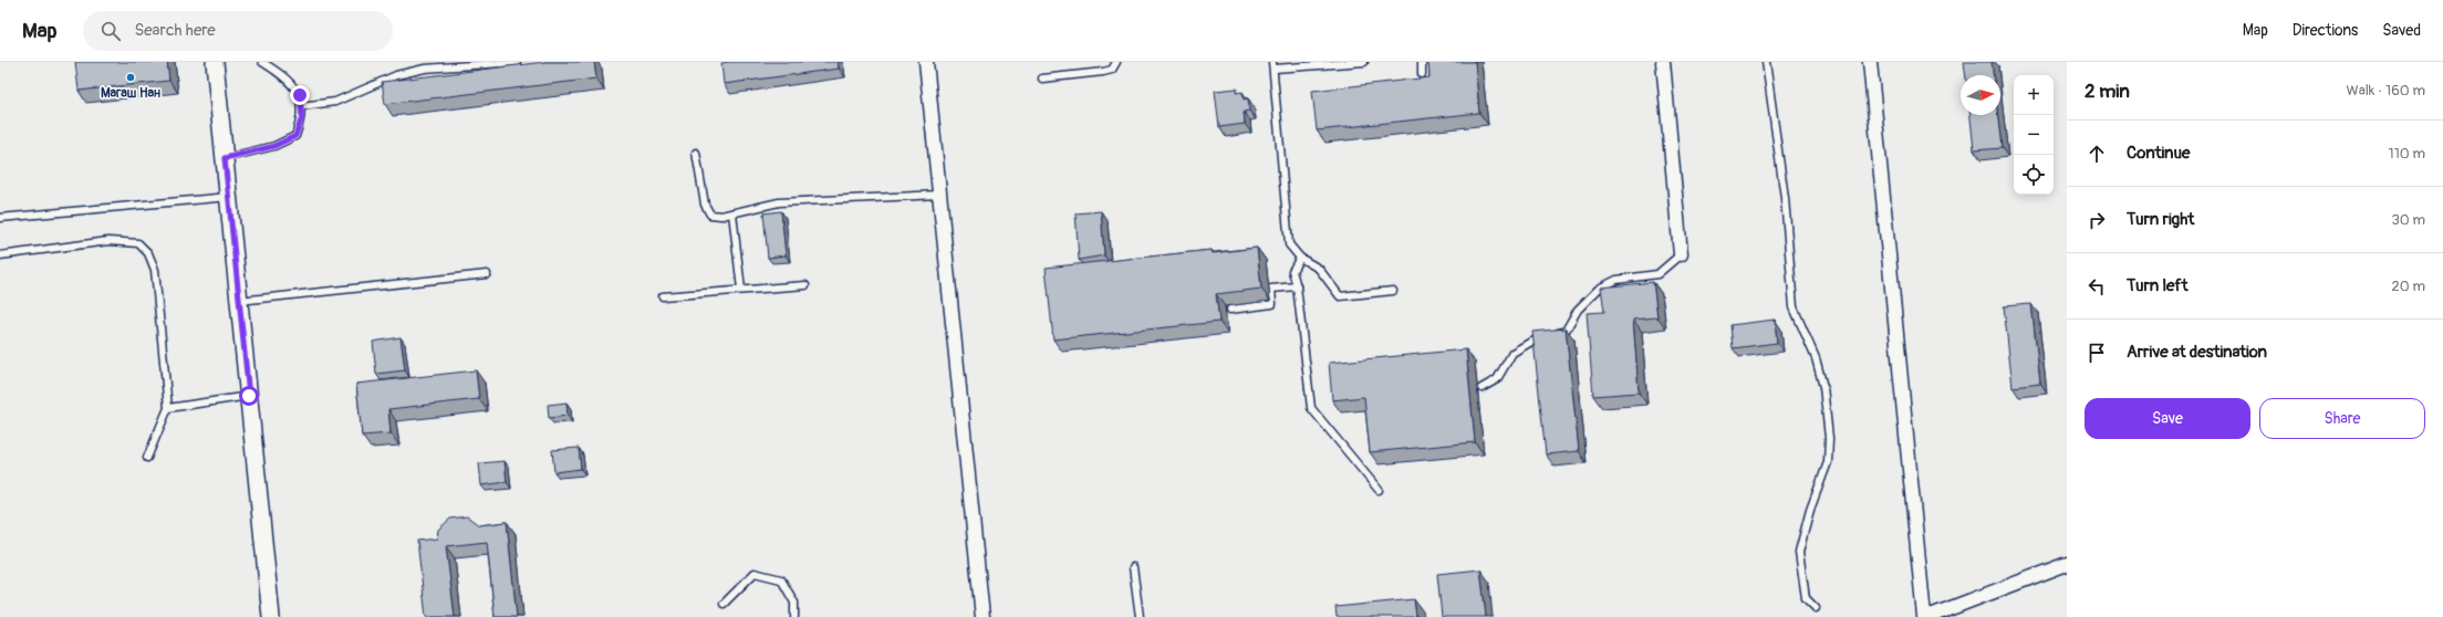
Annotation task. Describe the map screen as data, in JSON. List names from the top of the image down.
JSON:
{
  "places": ["Магаш Нан"],
  "north": "right",
  "page": {
    "header": "Map",
    "search": "Search here",
    "nav": ["Map", "Directions", "Saved"],
    "heading": ["2 min", "Walk · 160 m"],
    "map_buttons": ["+", "−"],
    "list": [
      ["Continue", "110 m"],
      ["Turn right", "30 m"],
      ["Turn left", "20 m"],
      "Arrive at destination"
    ],
    "buttons": ["Save", "Share"]
  }
}
